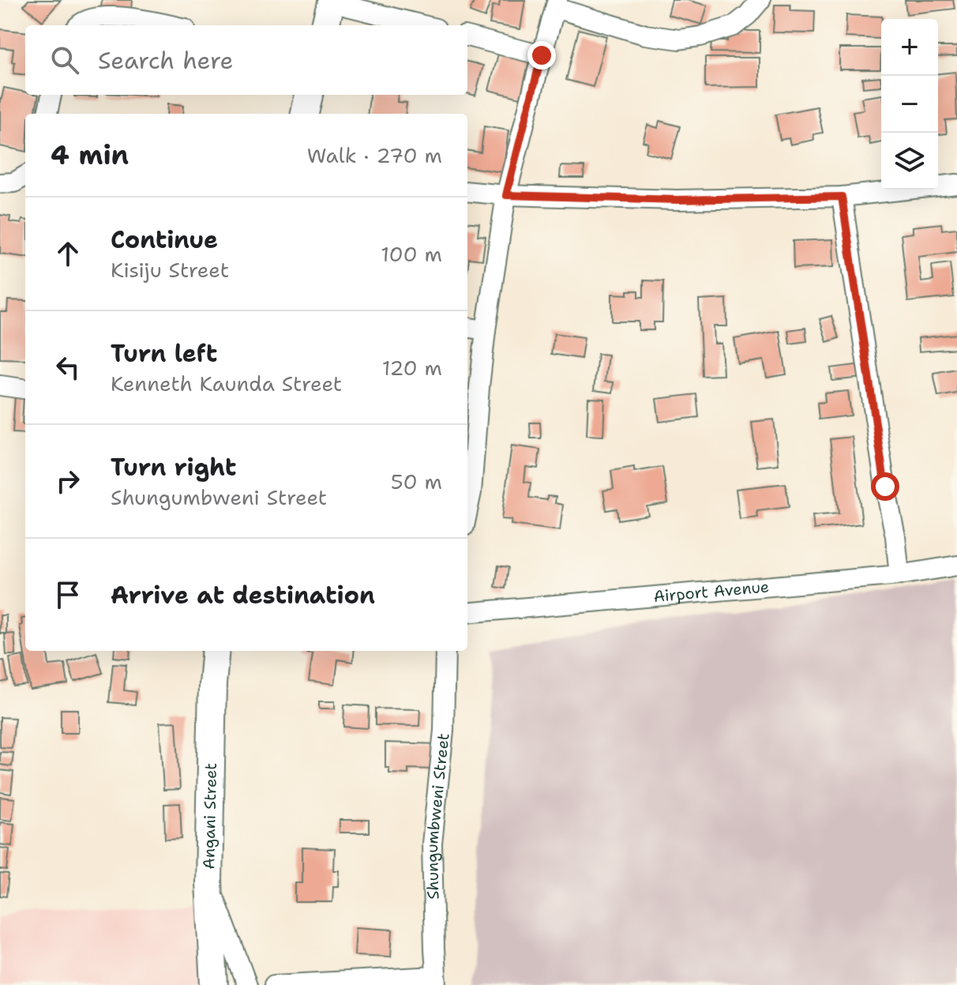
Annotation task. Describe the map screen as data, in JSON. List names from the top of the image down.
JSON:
{
  "streets": {
    "street": ["Airport Avenue", "Angani Street", "Shungumbweni Street"]
  },
  "page": {
    "map_buttons": ["+", "−"],
    "search": "Search here",
    "heading": ["4 min", "Walk · 270 m"],
    "list": [
      ["Continue", "Kisiju Street", "100 m"],
      ["Turn left", "Kenneth Kaunda Street", "120 m"],
      ["Turn right", "Shungumbweni Street", "50 m"],
      "Arrive at destination"
    ]
  }
}
